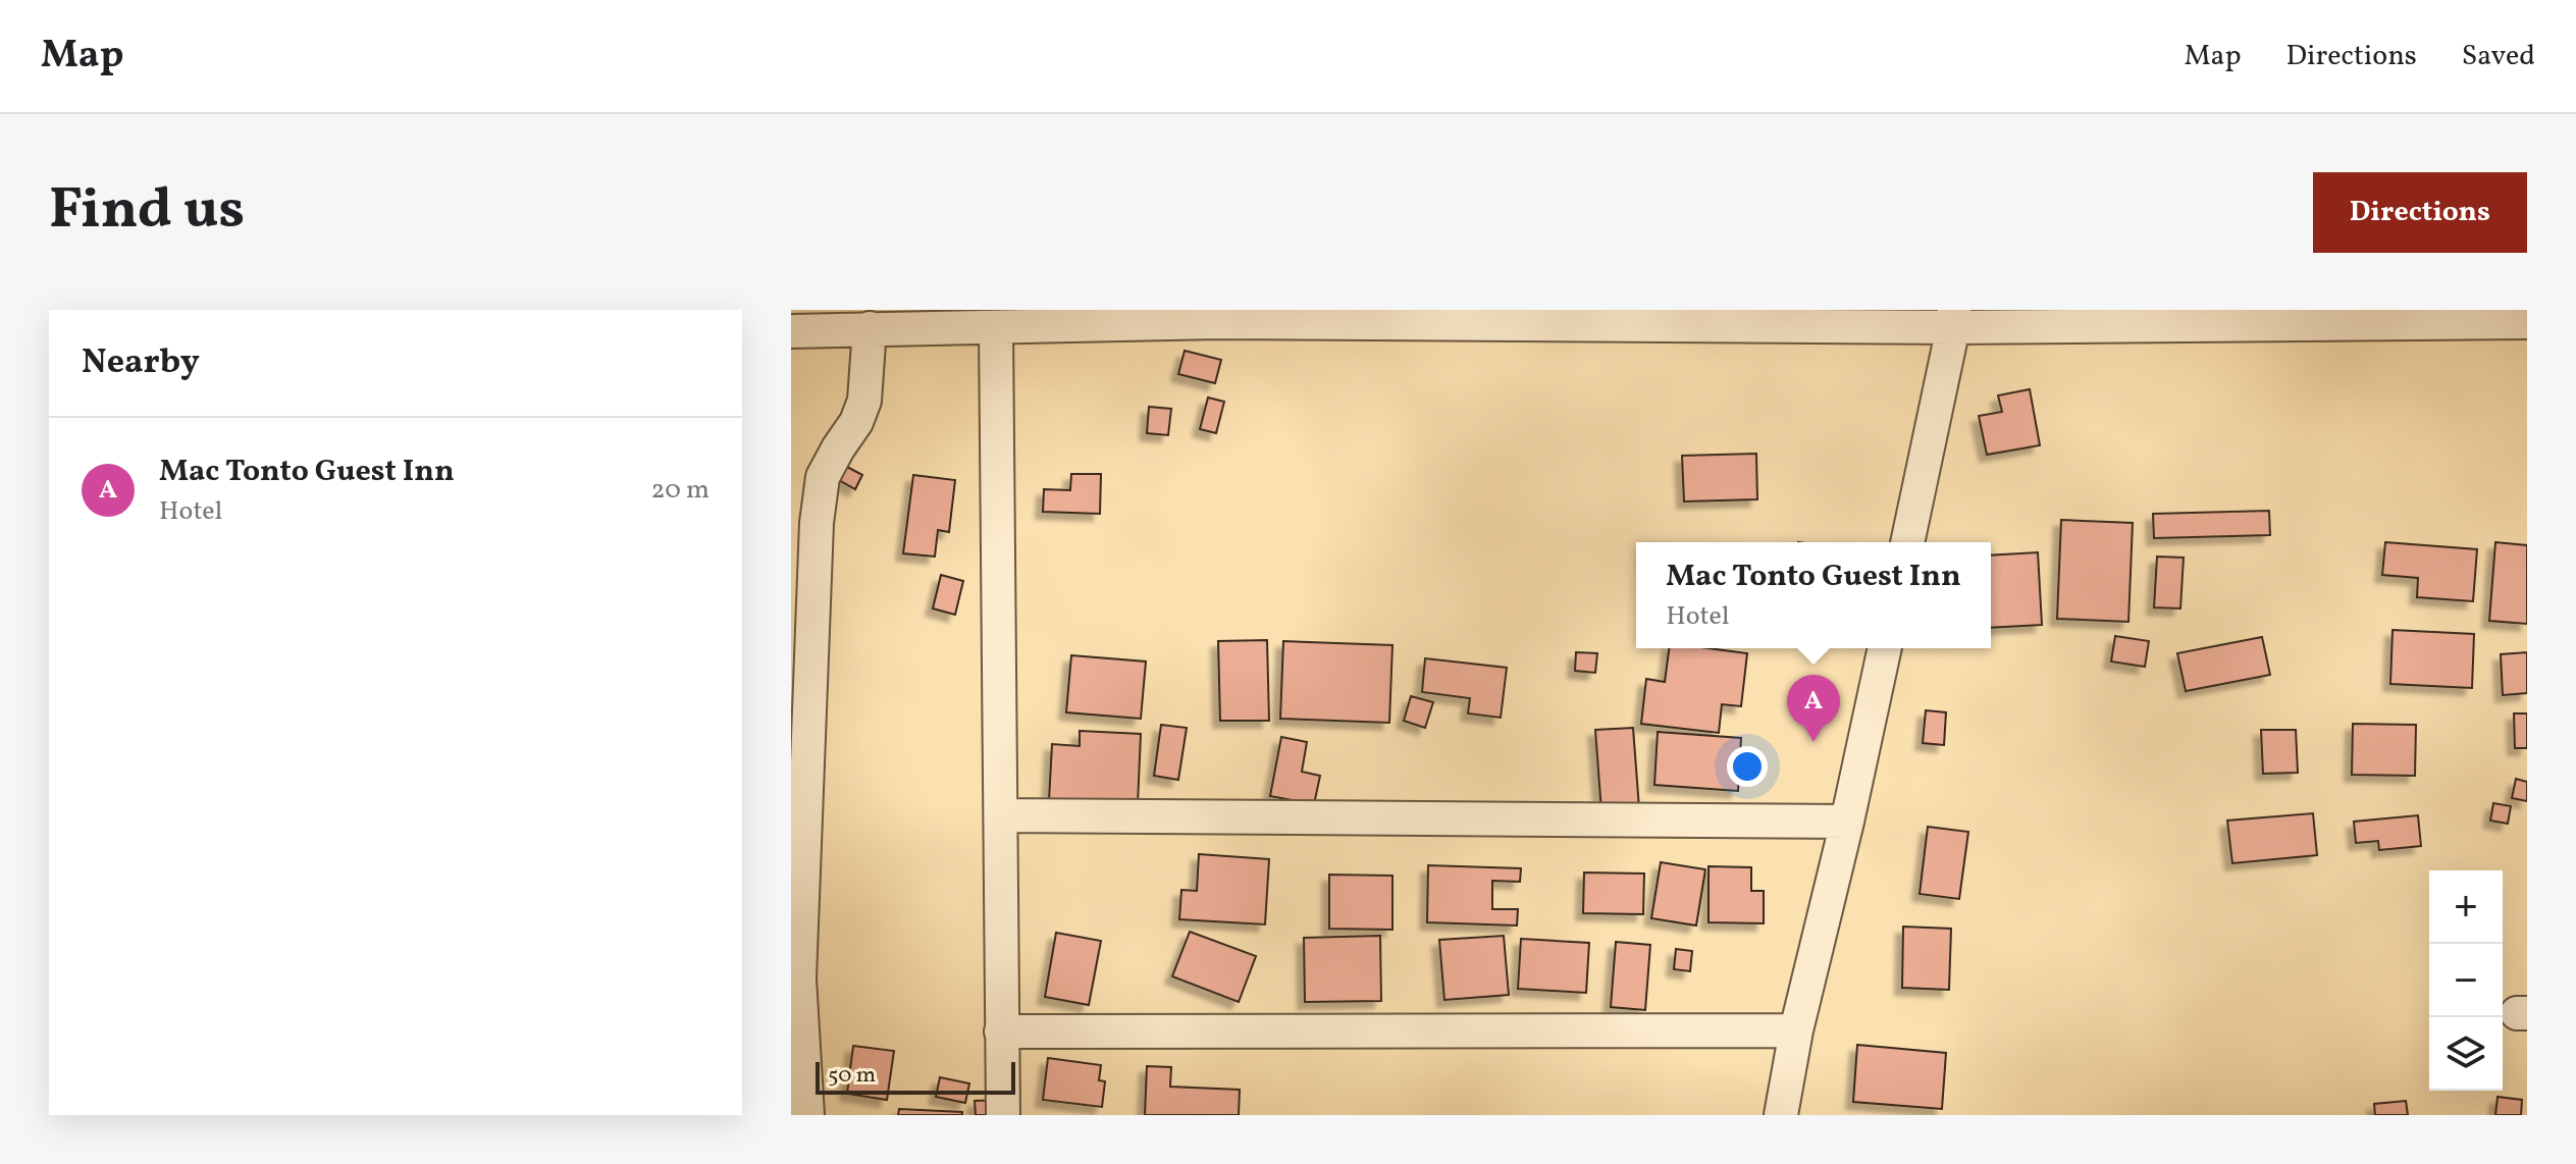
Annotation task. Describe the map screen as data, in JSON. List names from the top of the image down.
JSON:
{
  "scale_bar": "50 m",
  "page": {
    "header": "Map",
    "nav": ["Map", "Directions", "Saved"],
    "title": "Find us",
    "buttons": "Directions",
    "heading": "Nearby",
    "list": [
      {
        "mark": "A",
        "name": "Mac Tonto Guest Inn",
        "note": "Hotel",
        "value": "20 m"
      }
    ],
    "popup": ["Mac Tonto Guest Inn", "Hotel"],
    "pins": "A",
    "map_buttons": ["+", "−"],
    "scale": "50 m"
  }
}
